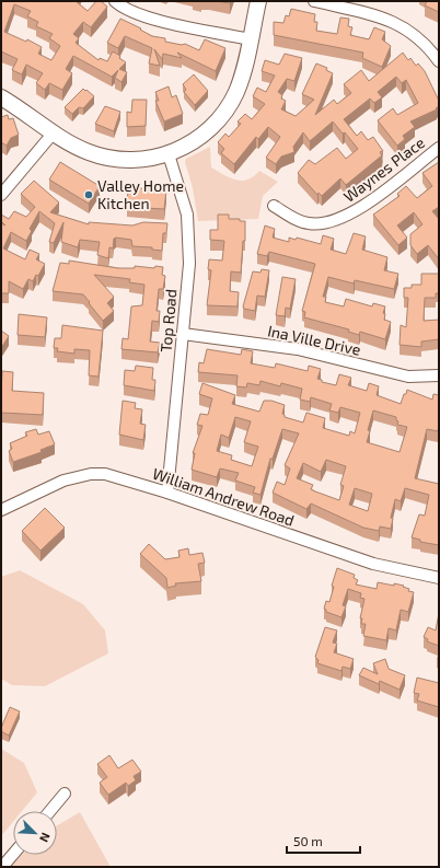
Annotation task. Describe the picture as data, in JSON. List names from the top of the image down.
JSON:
{
  "streets": {
    "street": [
      "Waynes Place",
      "Top Road",
      "Ina Ville Drive",
      "William Andrew Road"
    ]
  },
  "crossings": [
    ["Top Road", "Ina Ville Drive"],
    ["Top Road", "William Andrew Road"]
  ],
  "places": ["Valley Home Kitchen"],
  "scale_bar": "50 m",
  "north": "bottom right"
}
